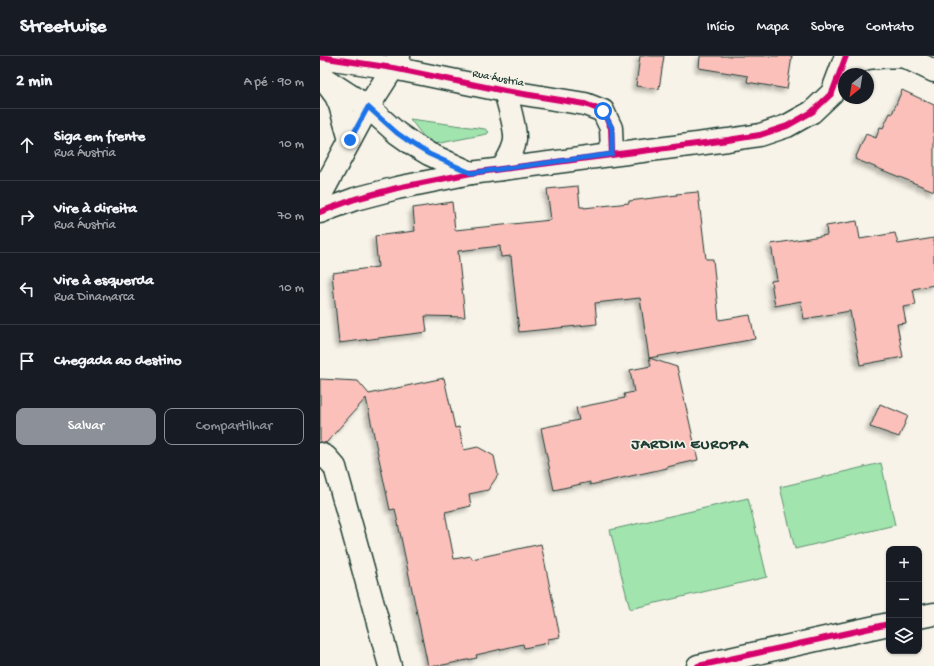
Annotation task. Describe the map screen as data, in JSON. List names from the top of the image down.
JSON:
{
  "streets": {
    "street": ["Rua Áustria"]
  },
  "districts": ["JARDIM EUROPA"],
  "north": "bottom left",
  "page": {
    "header": "Streetwise",
    "nav": [
      "Início",
      "Mapa",
      "Sobre",
      "Contato"
    ],
    "heading": ["2 min", "A pé · 90 m"],
    "list": [
      ["Siga em frente", "Rua Áustria", "10 m"],
      ["Vire à direita", "Rua Áustria", "70 m"],
      ["Vire à esquerda", "Rua Dinamarca", "10 m"],
      "Chegada ao destino"
    ],
    "buttons": ["Salvar", "Compartilhar"],
    "map_buttons": ["+", "−"]
  }
}
